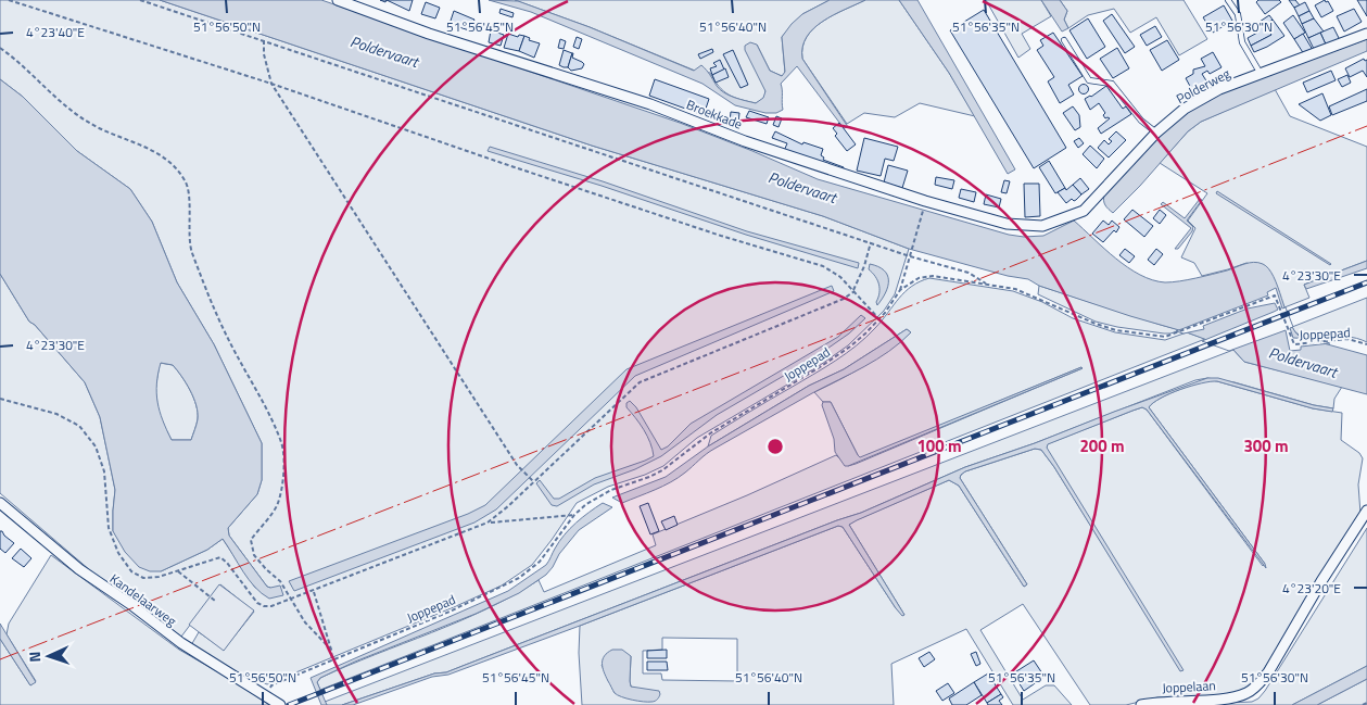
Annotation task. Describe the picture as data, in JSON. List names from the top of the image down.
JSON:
{
  "streets": {
    "street": [
      "Polderweg",
      "Broekkade",
      "Kandelaarweg",
      "Joppelaan"
    ],
    "path": ["Joppepad"]
  },
  "crossings": [
    ["Polderweg", "Broekkade"],
    ["Joppepad", "Kandelaarweg"]
  ],
  "water": ["Poldervaart"],
  "north": "left",
  "coordinates": [
    "51°56'50\"N",
    "51°56'45\"N",
    "51°56'40\"N",
    "51°56'35\"N",
    "51°56'30\"N",
    "4°23'40\"E",
    "4°23'30\"E",
    "4°23'20\"E"
  ],
  "rings": ["100 m", "200 m", "300 m"]
}
